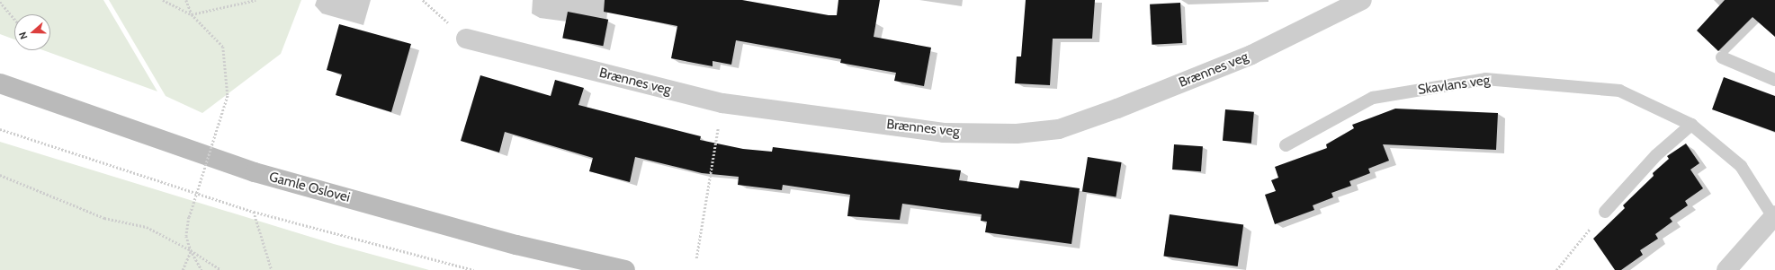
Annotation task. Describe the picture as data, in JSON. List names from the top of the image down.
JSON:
{
  "streets": {
    "street": ["Brænnes veg", "Skavlans veg", "Gamle Oslovei"]
  },
  "north": "left"
}
